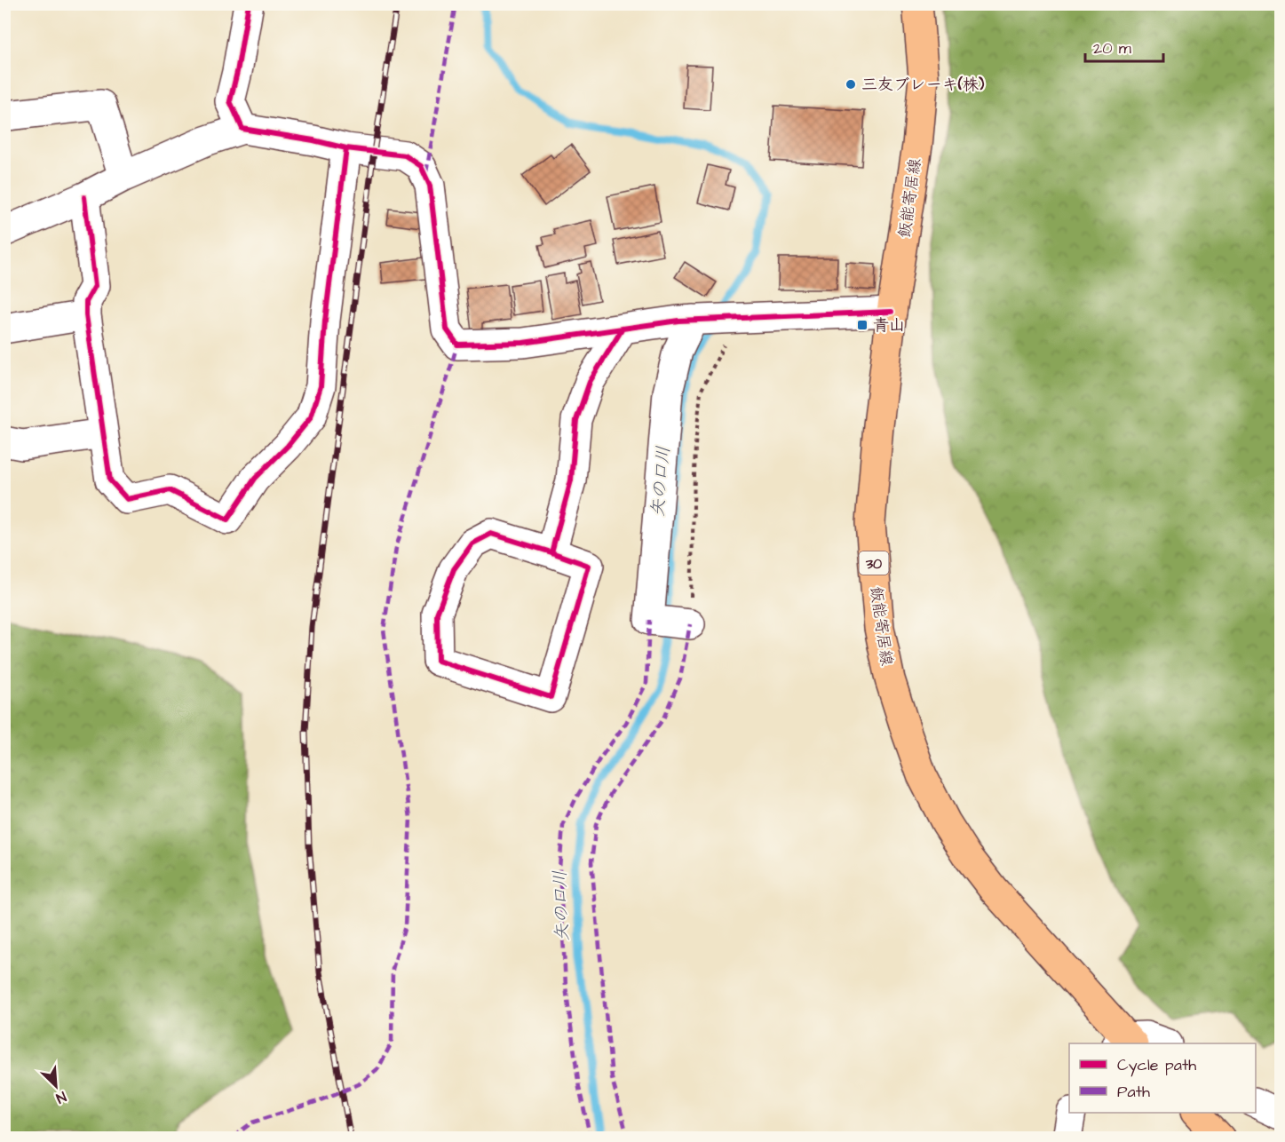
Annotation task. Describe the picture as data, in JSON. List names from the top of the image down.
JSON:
{
  "streets": {
    "main road": ["飯能寄居線", "30"]
  },
  "water": ["矢の口川"],
  "places": {
    "other": ["三友ブレーキ(株)"],
    "transit": ["青山"]
  },
  "legend": ["Cycle path", "Path"],
  "scale_bar": "20 m",
  "north": "bottom right"
}
